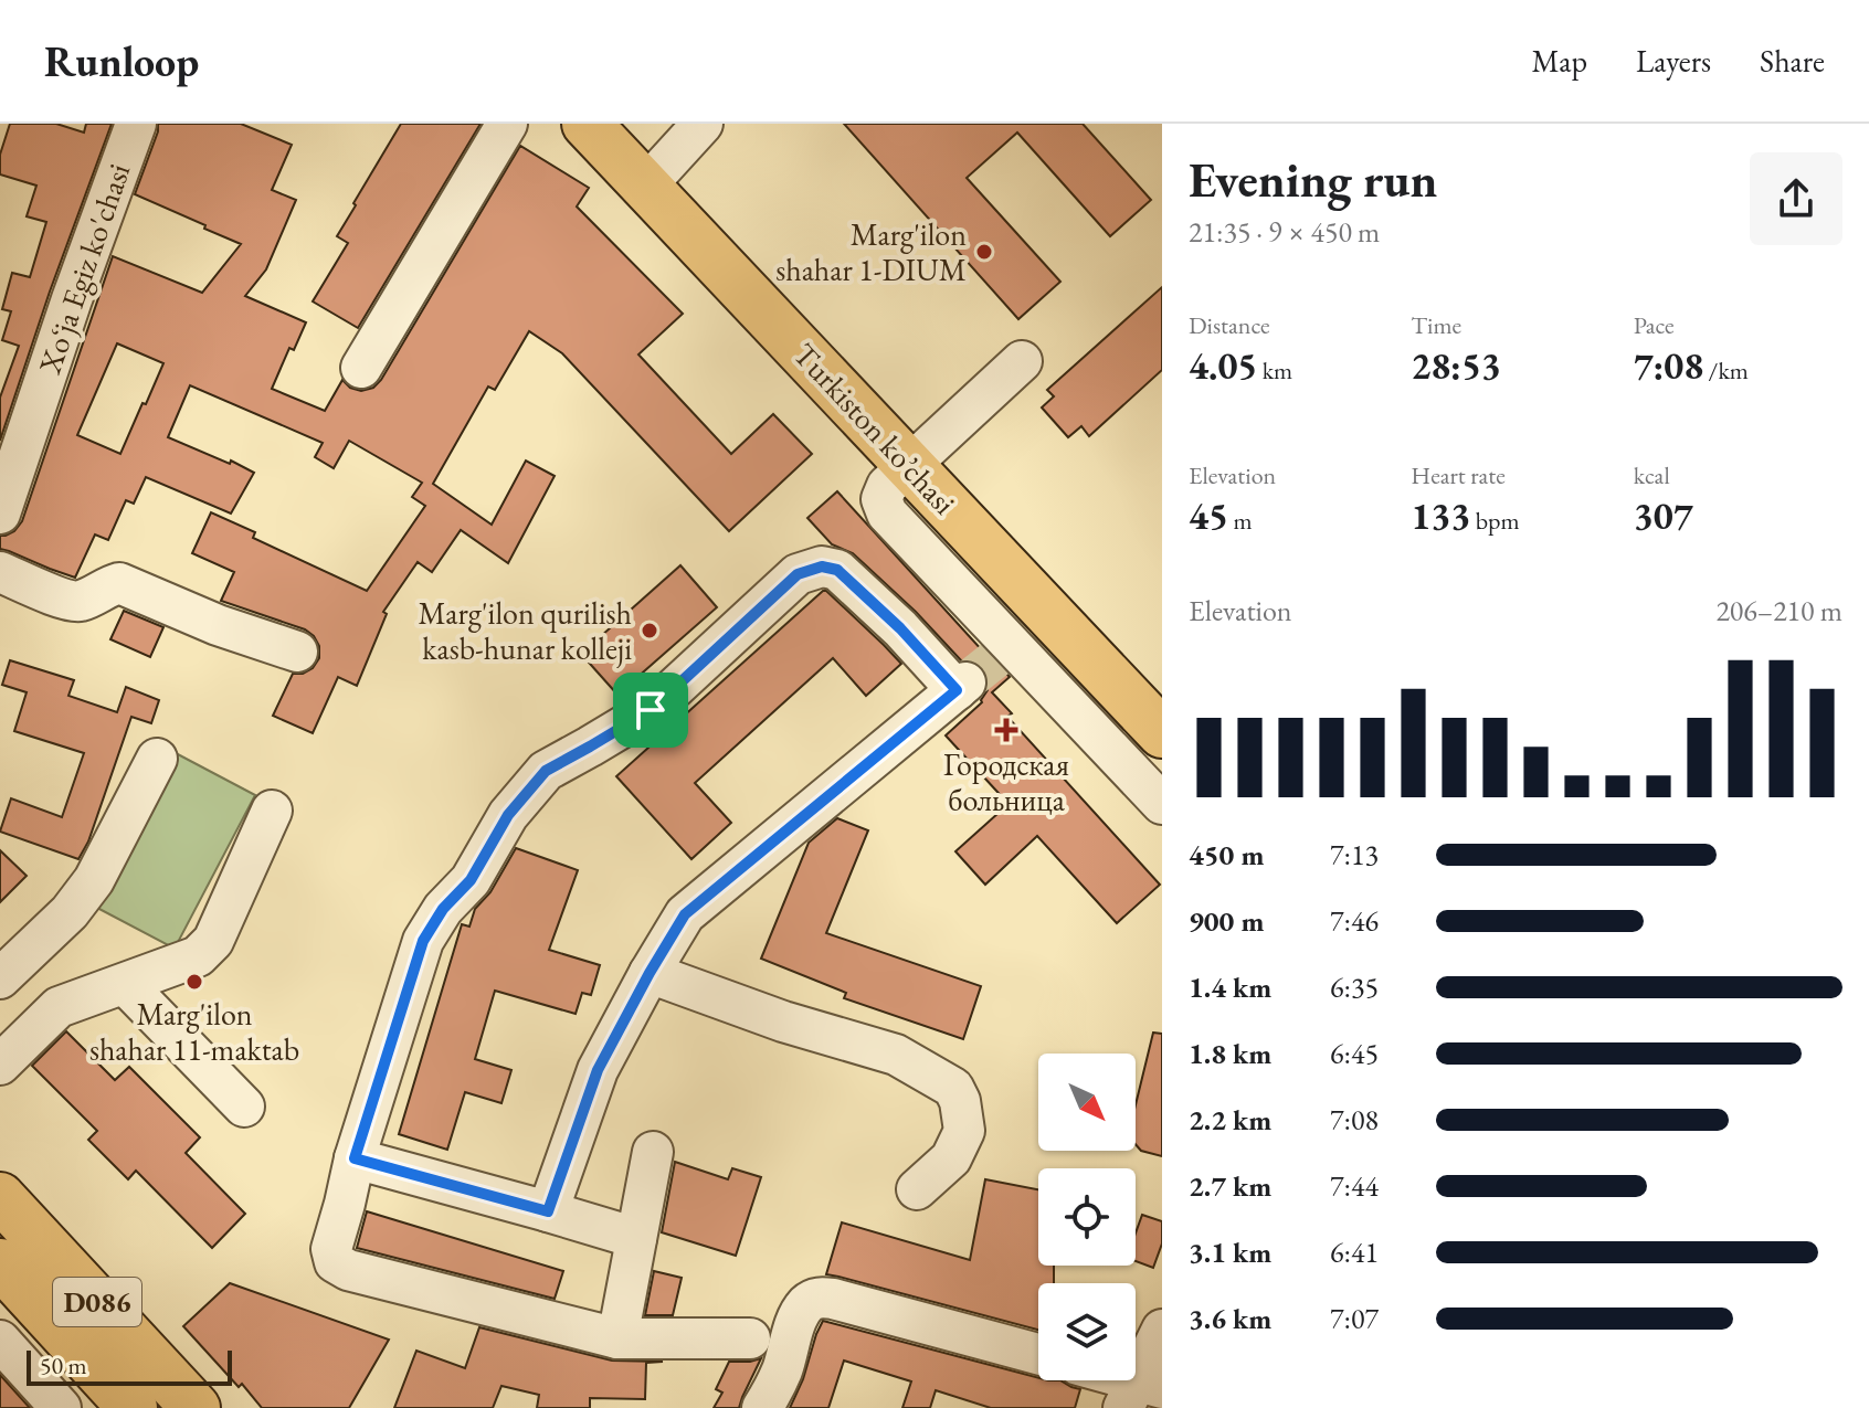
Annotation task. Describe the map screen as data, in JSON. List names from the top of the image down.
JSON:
{
  "streets": {
    "main road": ["Turkiston ko’chasi", "D086"],
    "street": ["Xoʻja Egiz ko'chasi"]
  },
  "places": {
    "other": ["Marg'ilon shahar 1-DIUM", "Marg'ilon qurilish kasb-hunar kolleji", "Marg'ilon shahar 11-maktab"],
    "health": ["Городская больница"]
  },
  "scale_bar": "50 m",
  "north": "bottom right",
  "page": {
    "header": "Runloop",
    "nav": ["Map", "Layers", "Share"],
    "heading": ["Evening run", "21:35 · 9 × 450 m"],
    "stats": [
      ["Distance", "4.05 km"],
      ["Time", "28:53"],
      ["Pace", "7:08 /km"],
      ["Elevation", "45 m"],
      ["Heart rate", "133 bpm"],
      ["kcal", "307"]
    ],
    "chart": ["Elevation", "206–210 m"],
    "list": [
      {
        "name": "450 m",
        "note": "7:13"
      },
      {
        "name": "900 m",
        "note": "7:46"
      },
      {
        "name": "1.4 km",
        "note": "6:35"
      },
      {
        "name": "1.8 km",
        "note": "6:45"
      },
      {
        "name": "2.2 km",
        "note": "7:08"
      },
      {
        "name": "2.7 km",
        "note": "7:44"
      },
      {
        "name": "3.1 km",
        "note": "6:41"
      },
      {
        "name": "3.6 km",
        "note": "7:07"
      }
    ],
    "scale": "50 m"
  }
}
